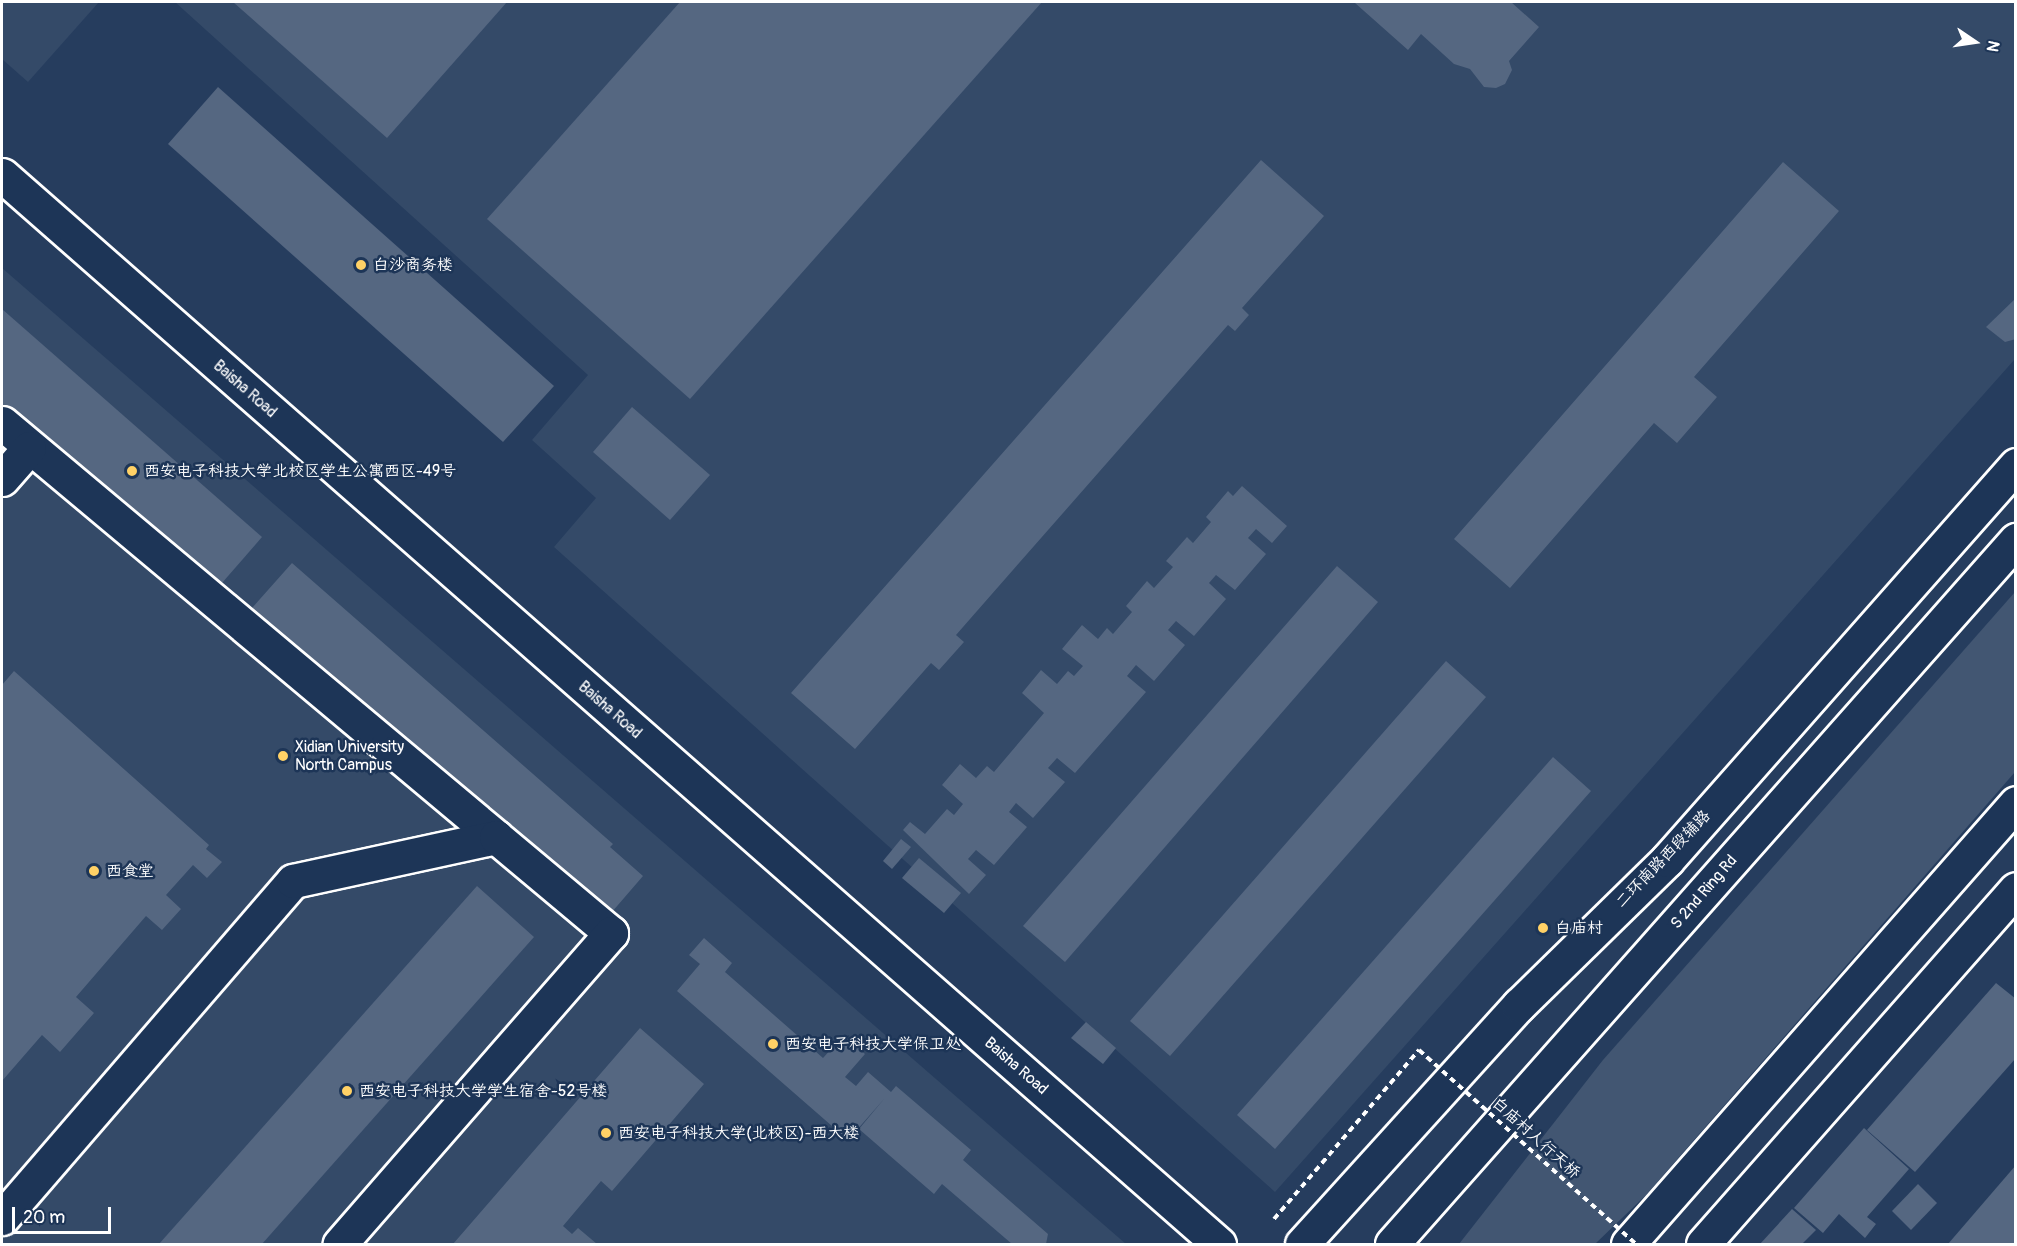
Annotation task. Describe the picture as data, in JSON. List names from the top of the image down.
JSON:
{
  "streets": {
    "main road": ["Baisha Road", "二环南路西段辅路", "S 2nd Ring Rd"],
    "path": ["白庙村人行天桥"]
  },
  "places": [
    "白沙商务楼",
    "西安电子科技大学北校区学生公寓西区-49号",
    "Xidian University North Campus",
    "西食堂",
    "白庙村",
    "西安电子科技大学保卫处",
    "西安电子科技大学学生宿舍-52号楼",
    "西安电子科技大学(北校区)-西大楼"
  ],
  "scale_bar": "20 m",
  "north": "right"
}
